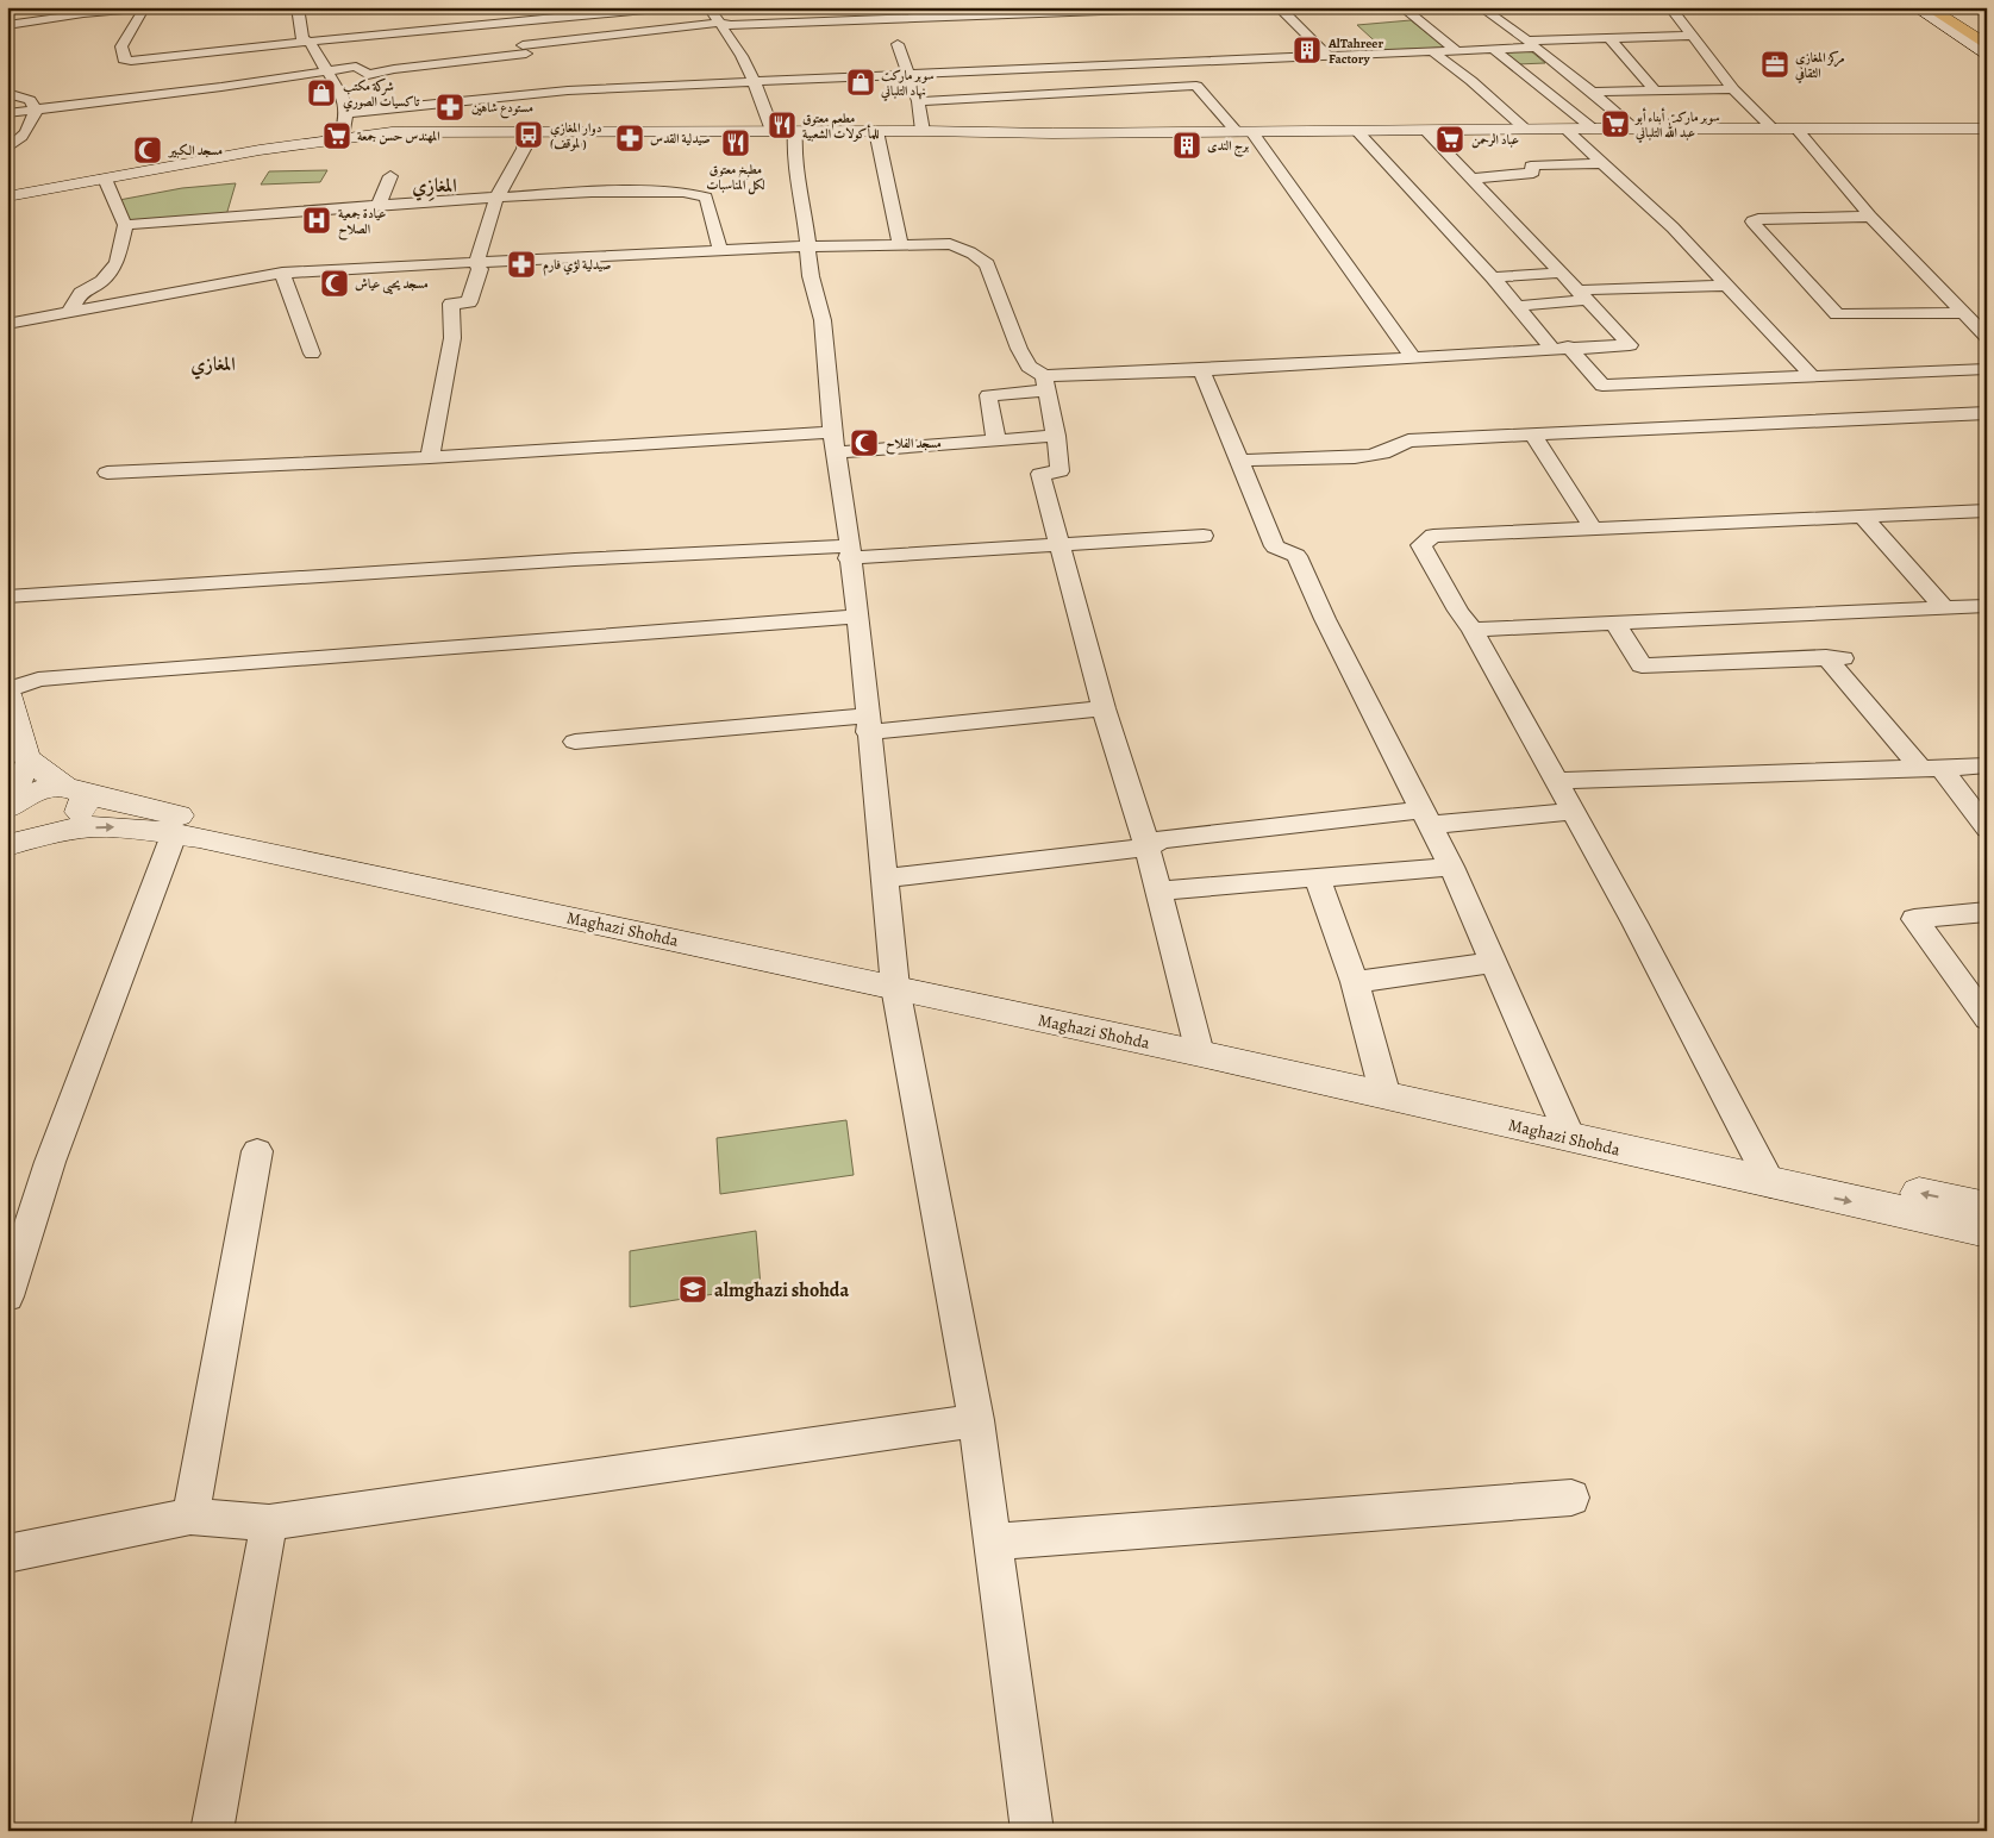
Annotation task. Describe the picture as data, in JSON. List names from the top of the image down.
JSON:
{
  "streets": {
    "street": ["Maghazi Shohda"]
  },
  "districts": ["المغازِي", "المغازي"],
  "places": {
    "building": ["AlTahreer Factory", "برج الندى"],
    "office": ["مركز المغازي الثقافي"],
    "shop": ["سوبر ماركت نهاد التلباني", "شركة مكتب تاكسيات الصوري"],
    "pharmacy": ["مستودع شاهين", "صيدلية القدس", "صيدلية لؤي فارم"],
    "supermarket": ["سوبر ماركت أبناء أبو عبد الله التلباني", "المهندس حسن جمعة", "عباد الرحمن"],
    "restaurant": ["مطعم معتوق للمأكولات الشعبية", "مطبخ معتوق لكل المناسبات"],
    "bus stop": ["دوار المغازي (الموقف)"],
    "mosque": ["مسجد الكبير", "مسجد يحيى عياش", "مسجد الفلاح"],
    "hospital": ["عيادة جمعية الصلاح"],
    "school or university": ["almghazi shohda"]
  }
}
